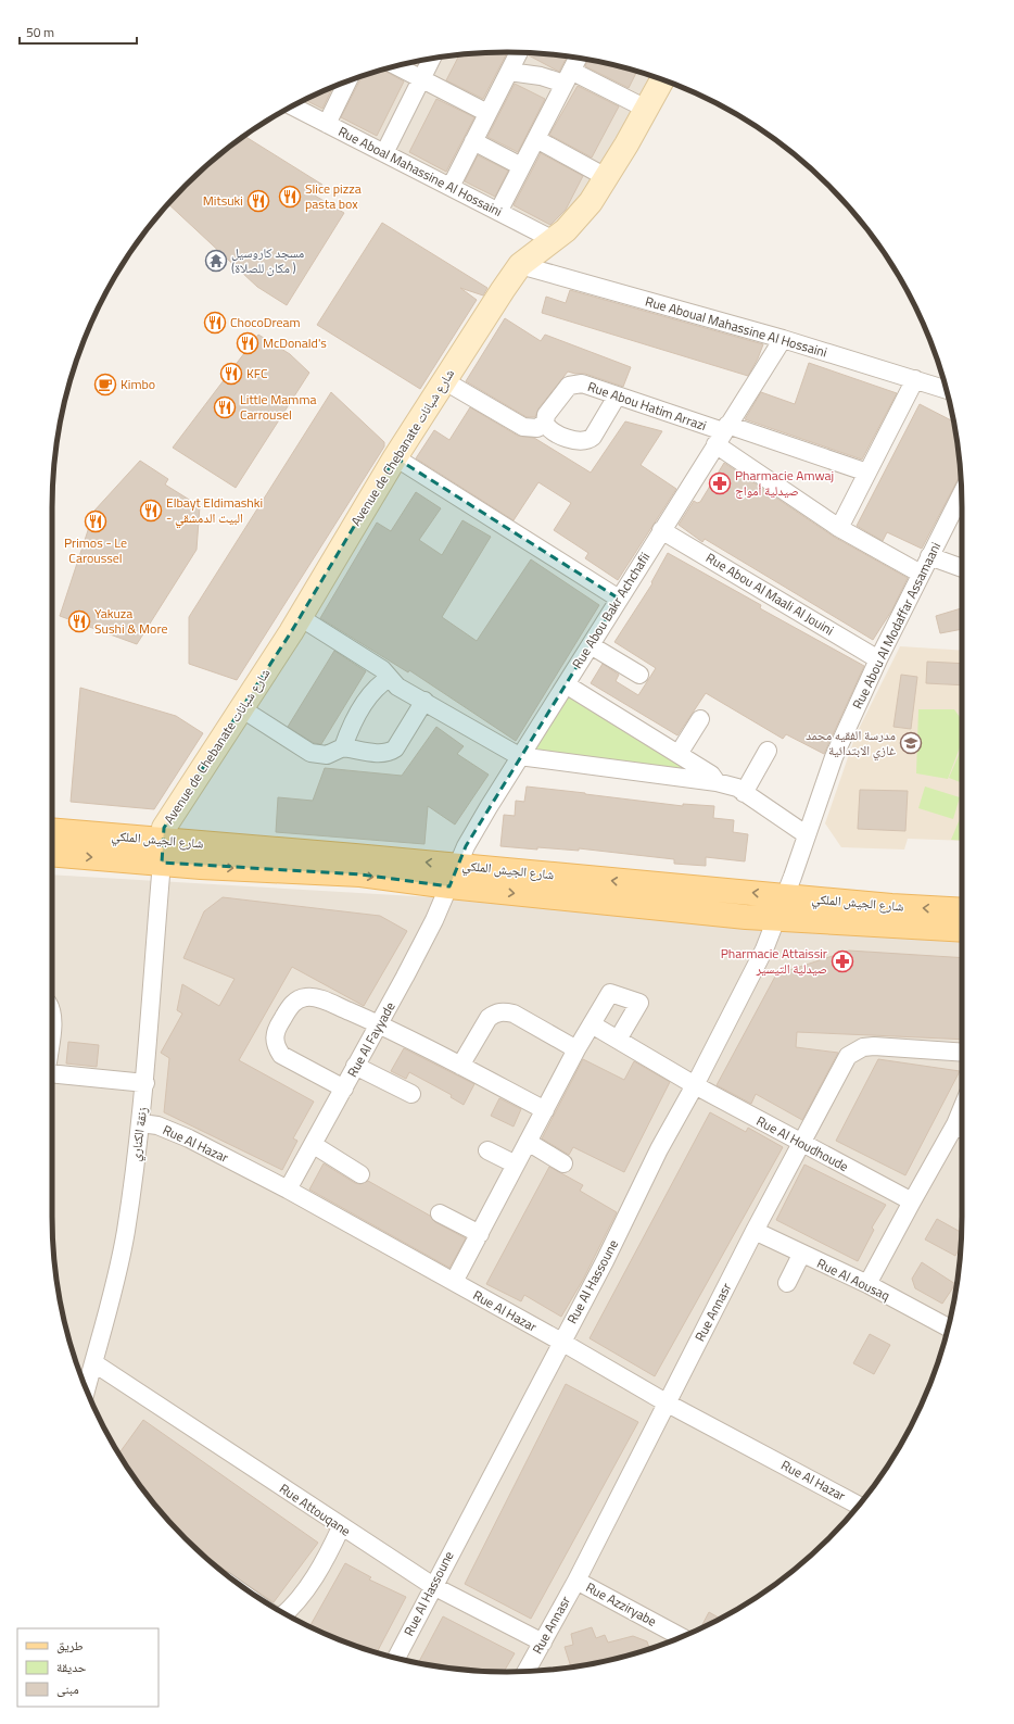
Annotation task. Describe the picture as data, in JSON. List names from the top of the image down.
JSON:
{
  "streets": {
    "main road": ["شارع الجيش الملكي"],
    "street": [
      "Rue Aboal Mahassine Al Hossaini",
      "Rue Aboual Mahassine Al Hossaini",
      "Rue Abou Hatim Arrazi",
      "Avenue de Chebanate شارع شبانات",
      "Rue Abou Al Maali Al Jouini",
      "Rue Abou Bakr Achchafii",
      "Rue Abou Al Modaffar Assamaani",
      "Rue Al Fayyade",
      "زنقة الكناري",
      "Rue Al Hazar",
      "Rue Al Houdhoude",
      "Rue Al Aousaq",
      "Rue Al Hassoune",
      "Rue Annasr",
      "Rue Attouqane",
      "Rue Azziryabe"
    ]
  },
  "crossings": [
    ["Rue Aboal Mahassine Al Hossaini", "Avenue de Chebanate شارع شبانات"],
    ["Rue Aboual Mahassine Al Hossaini", "Avenue de Chebanate شارع شبانات"],
    ["Rue Aboual Mahassine Al Hossaini", "Rue Abou Bakr Achchafii"],
    ["Rue Abou Hatim Arrazi", "Rue Abou Bakr Achchafii"],
    ["Avenue de Chebanate شارع شبانات", "شارع الجيش الملكي"],
    ["Avenue de Chebanate شارع شبانات", "زنقة الكناري"],
    ["Rue Abou Al Maali Al Jouini", "Rue Abou Bakr Achchafii"],
    ["Rue Abou Al Maali Al Jouini", "Rue Abou Al Modaffar Assamaani"],
    ["Rue Abou Bakr Achchafii", "شارع الجيش الملكي"],
    ["Rue Abou Bakr Achchafii", "Rue Al Fayyade"],
    ["Rue Abou Al Modaffar Assamaani", "شارع الجيش الملكي"],
    ["Rue Abou Al Modaffar Assamaani", "Rue Al Hassoune"],
    ["شارع الجيش الملكي", "Rue Al Fayyade"],
    ["شارع الجيش الملكي", "زنقة الكناري"],
    ["شارع الجيش الملكي", "Rue Al Hassoune"],
    ["Rue Al Fayyade", "Rue Al Hazar"],
    ["زنقة الكناري", "Rue Al Hazar"],
    ["زنقة الكناري", "Rue Attouqane"],
    ["Rue Al Hazar", "Rue Al Hassoune"],
    ["Rue Al Hazar", "Rue Annasr"],
    ["Rue Al Houdhoude", "Rue Al Hassoune"],
    ["Rue Al Houdhoude", "Rue Annasr"],
    ["Rue Al Aousaq", "Rue Annasr"],
    ["Rue Al Hassoune", "Rue Attouqane"],
    ["Rue Annasr", "Rue Attouqane"],
    ["Rue Annasr", "Rue Azziryabe"]
  ],
  "places": {
    "restaurant": [
      "Slice pizza pasta box",
      "Mitsuki",
      "ChocoDream",
      "McDonald's",
      "KFC",
      "Little Mamma Carrousel",
      "Elbayt Eldimashki - البيت الدمشقي",
      "Primos - Le Caroussel",
      "Yakuza Sushi & More"
    ],
    "temple": ["مسجد كاروسيل (مكان للصلاة )"],
    "cafe": ["Kimbo"],
    "pharmacy": ["Pharmacie Amwaj صيدلية أمواج", "Pharmacie Attaissir صيدلية التيسير"],
    "school or university": ["مدرسة الفقيه محمد غازي الابتدائية"]
  },
  "legend": ["طريق", "حديقة", "مبنى"],
  "scale_bar": "50 m"
}
